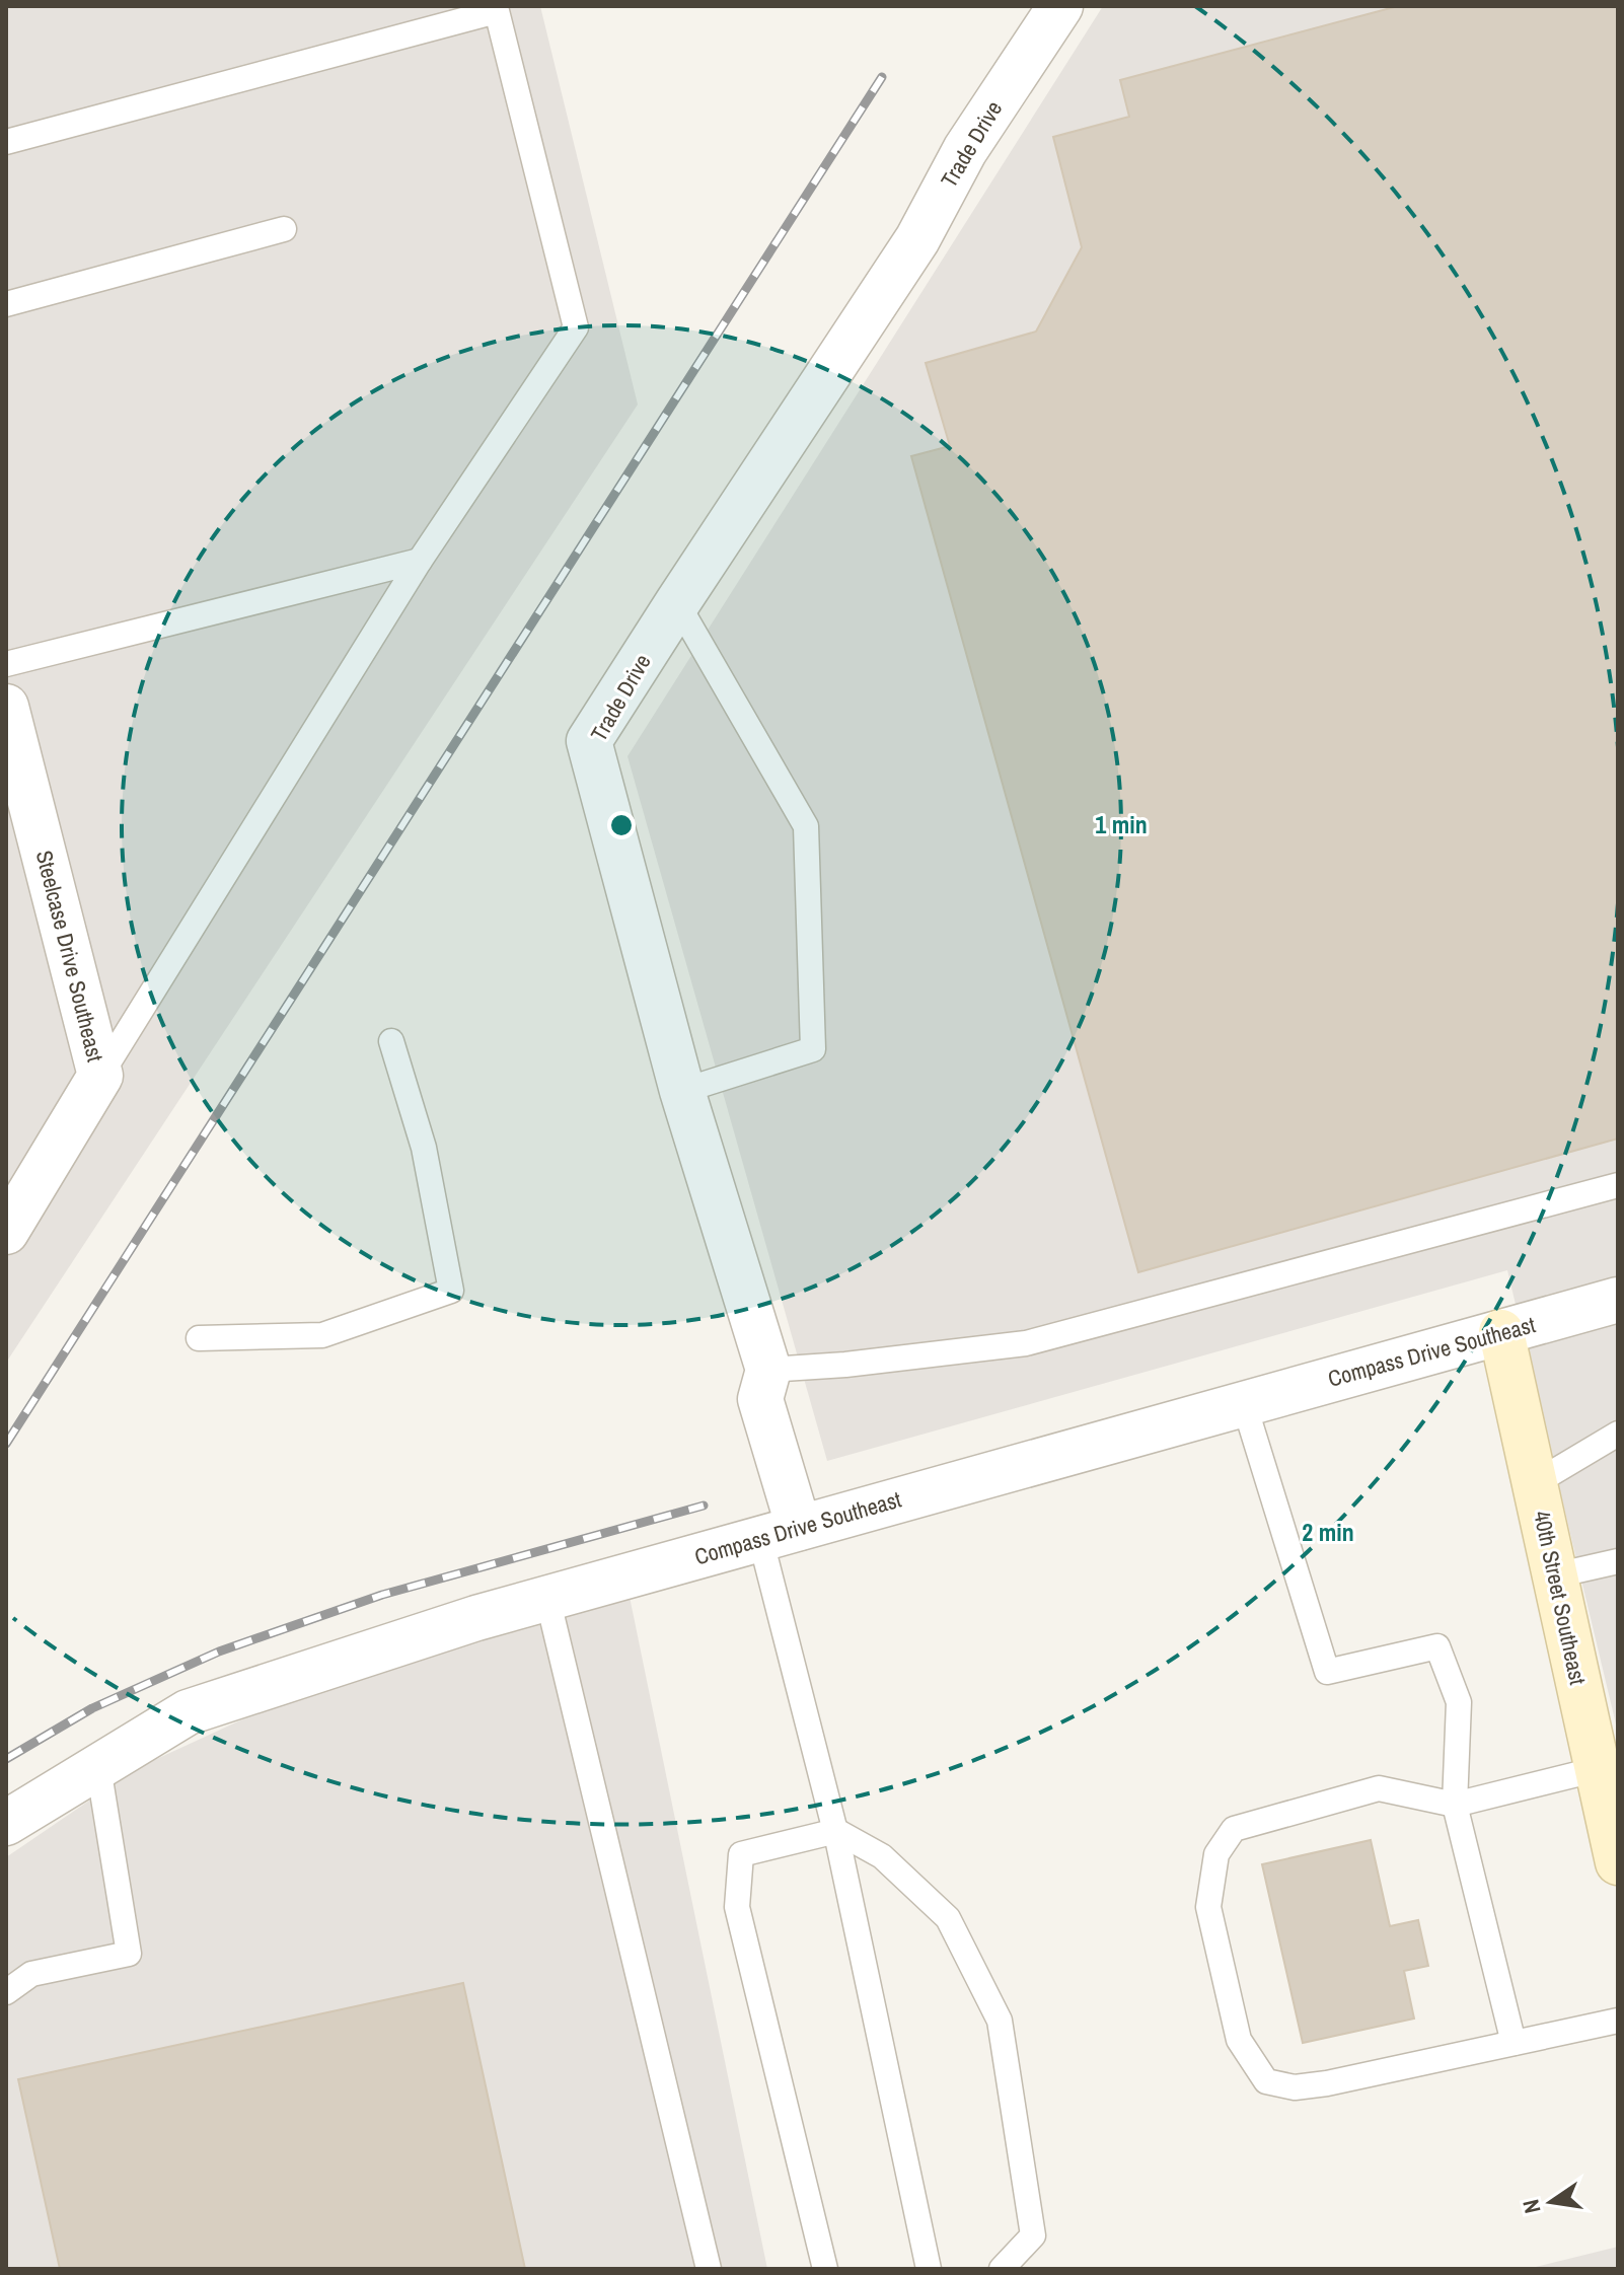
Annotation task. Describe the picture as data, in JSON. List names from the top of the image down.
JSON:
{
  "streets": {
    "street": [
      "Trade Drive",
      "Steelcase Drive Southeast",
      "Compass Drive Southeast",
      "40th Street Southeast"
    ]
  },
  "crossings": [
    ["Trade Drive", "Compass Drive Southeast"],
    ["Compass Drive Southeast", "40th Street Southeast"]
  ],
  "north": "left",
  "rings": ["1 min", "2 min"]
}
